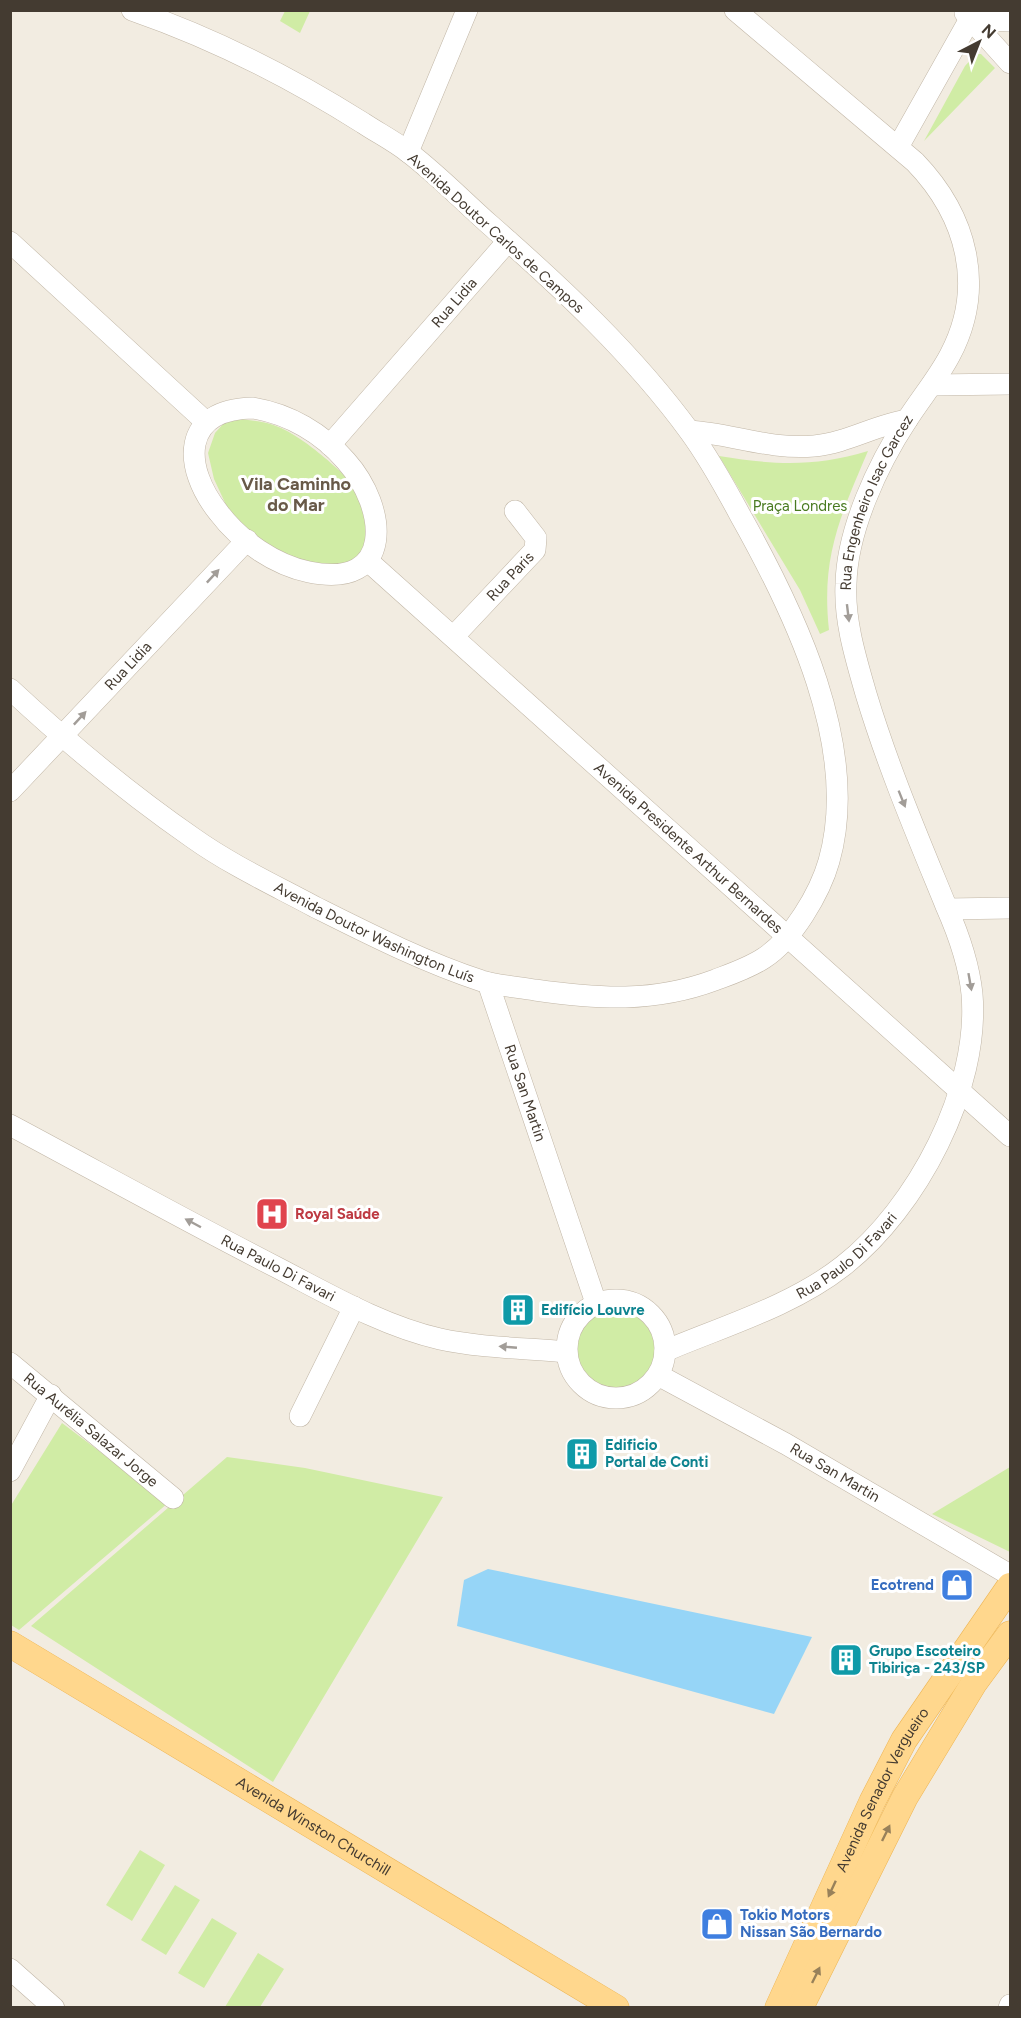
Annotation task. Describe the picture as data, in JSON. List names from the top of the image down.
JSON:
{
  "streets": {
    "main road": ["Avenida Senador Vergueiro", "Avenida Winston Churchill"],
    "street": [
      "Avenida Doutor Carlos de Campos",
      "Rua Lidia",
      "Rua Engenheiro Isac Garcez",
      "Rua Paris",
      "Avenida Presidente Arthur Bernardes",
      "Avenida Doutor Washington Luís",
      "Rua San Martin",
      "Rua Paulo Di Favari",
      "Rua Aurélia Salazar Jorge"
    ]
  },
  "crossings": [
    ["Avenida Doutor Carlos de Campos", "Rua Lidia"],
    ["Avenida Doutor Carlos de Campos", "Avenida Presidente Arthur Bernardes"],
    ["Avenida Doutor Carlos de Campos", "Avenida Doutor Washington Luís"],
    ["Rua Lidia", "Avenida Presidente Arthur Bernardes"],
    ["Rua Lidia", "Avenida Doutor Washington Luís"],
    ["Rua Engenheiro Isac Garcez", "Avenida Presidente Arthur Bernardes"],
    ["Rua Engenheiro Isac Garcez", "Rua Paulo Di Favari"],
    ["Rua Paris", "Avenida Presidente Arthur Bernardes"],
    ["Avenida Presidente Arthur Bernardes", "Avenida Doutor Washington Luís"],
    ["Avenida Presidente Arthur Bernardes", "Rua Paulo Di Favari"],
    ["Avenida Doutor Washington Luís", "Rua San Martin"],
    ["Rua San Martin", "Rua Paulo Di Favari"]
  ],
  "one_way": ["Rua Lidia", "Rua Engenheiro Isac Garcez", "Rua Paulo Di Favari"],
  "districts": ["Vila Caminho do Mar"],
  "parks": ["Praça Londres"],
  "places": {
    "hospital": ["Royal Saúde"],
    "building": ["Edifício Louvre", "Edificio Portal de Conti", "Grupo Escoteiro Tibiriça - 243/SP"],
    "shop": ["Ecotrend", "Tokio Motors Nissan São Bernardo"]
  },
  "north": "top right"
}
